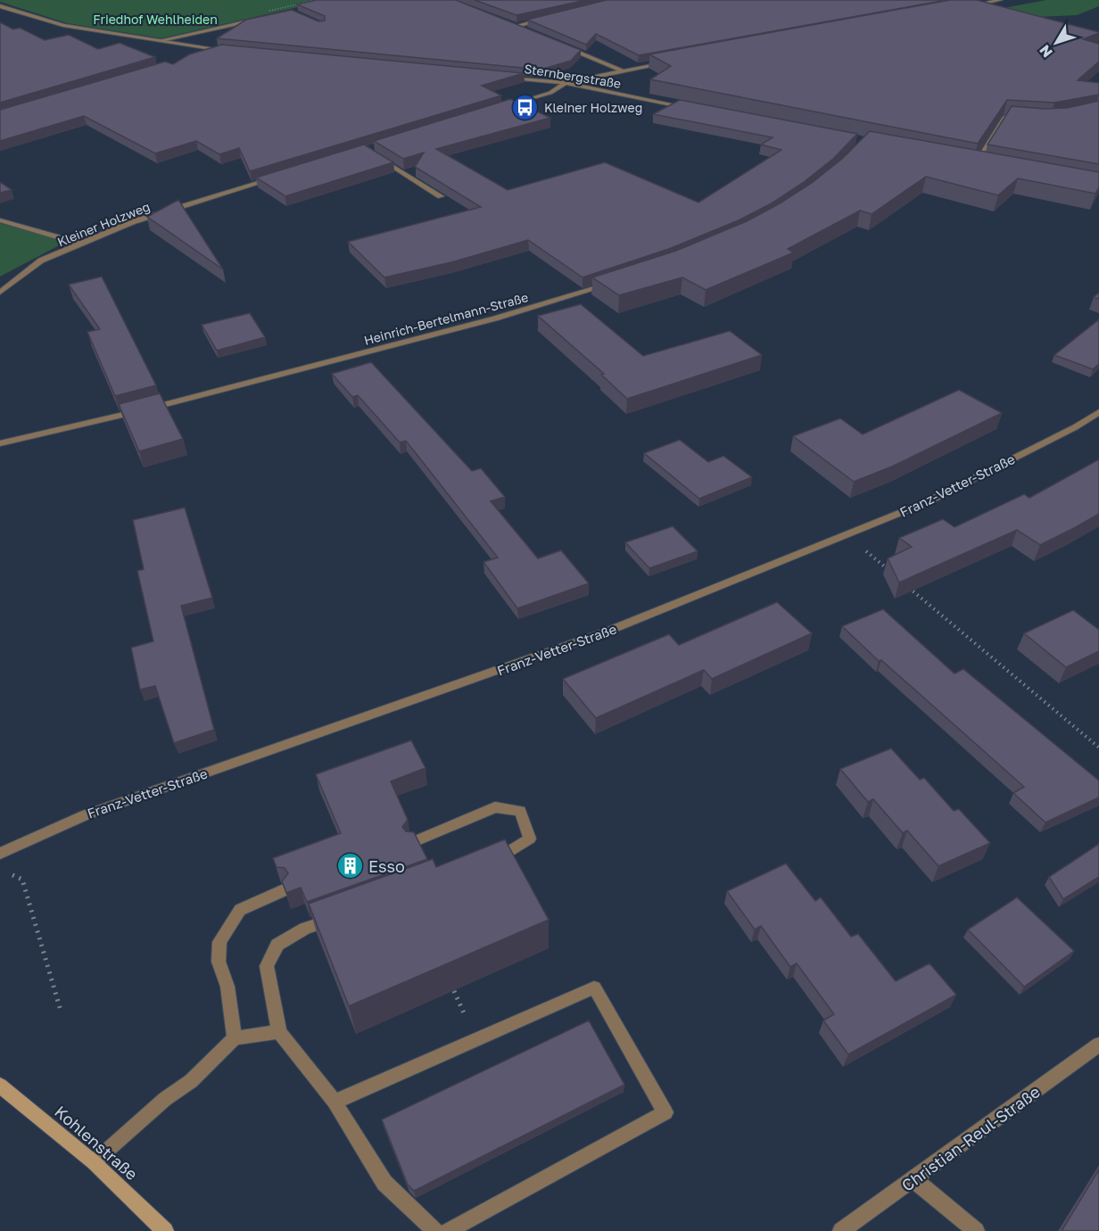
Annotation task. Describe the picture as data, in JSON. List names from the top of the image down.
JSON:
{
  "streets": {
    "main road": ["Kohlenstraße"],
    "street": [
      "Sternbergstraße",
      "Kleiner Holzweg",
      "Heinrich-Bertelmann-Straße",
      "Franz-Vetter-Straße",
      "Christian-Reul-Straße"
    ]
  },
  "parks": ["Friedhof Wehlheiden"],
  "places": {
    "bus stop": ["Kleiner Holzweg"],
    "building": ["Esso"]
  },
  "north": "bottom left"
}
